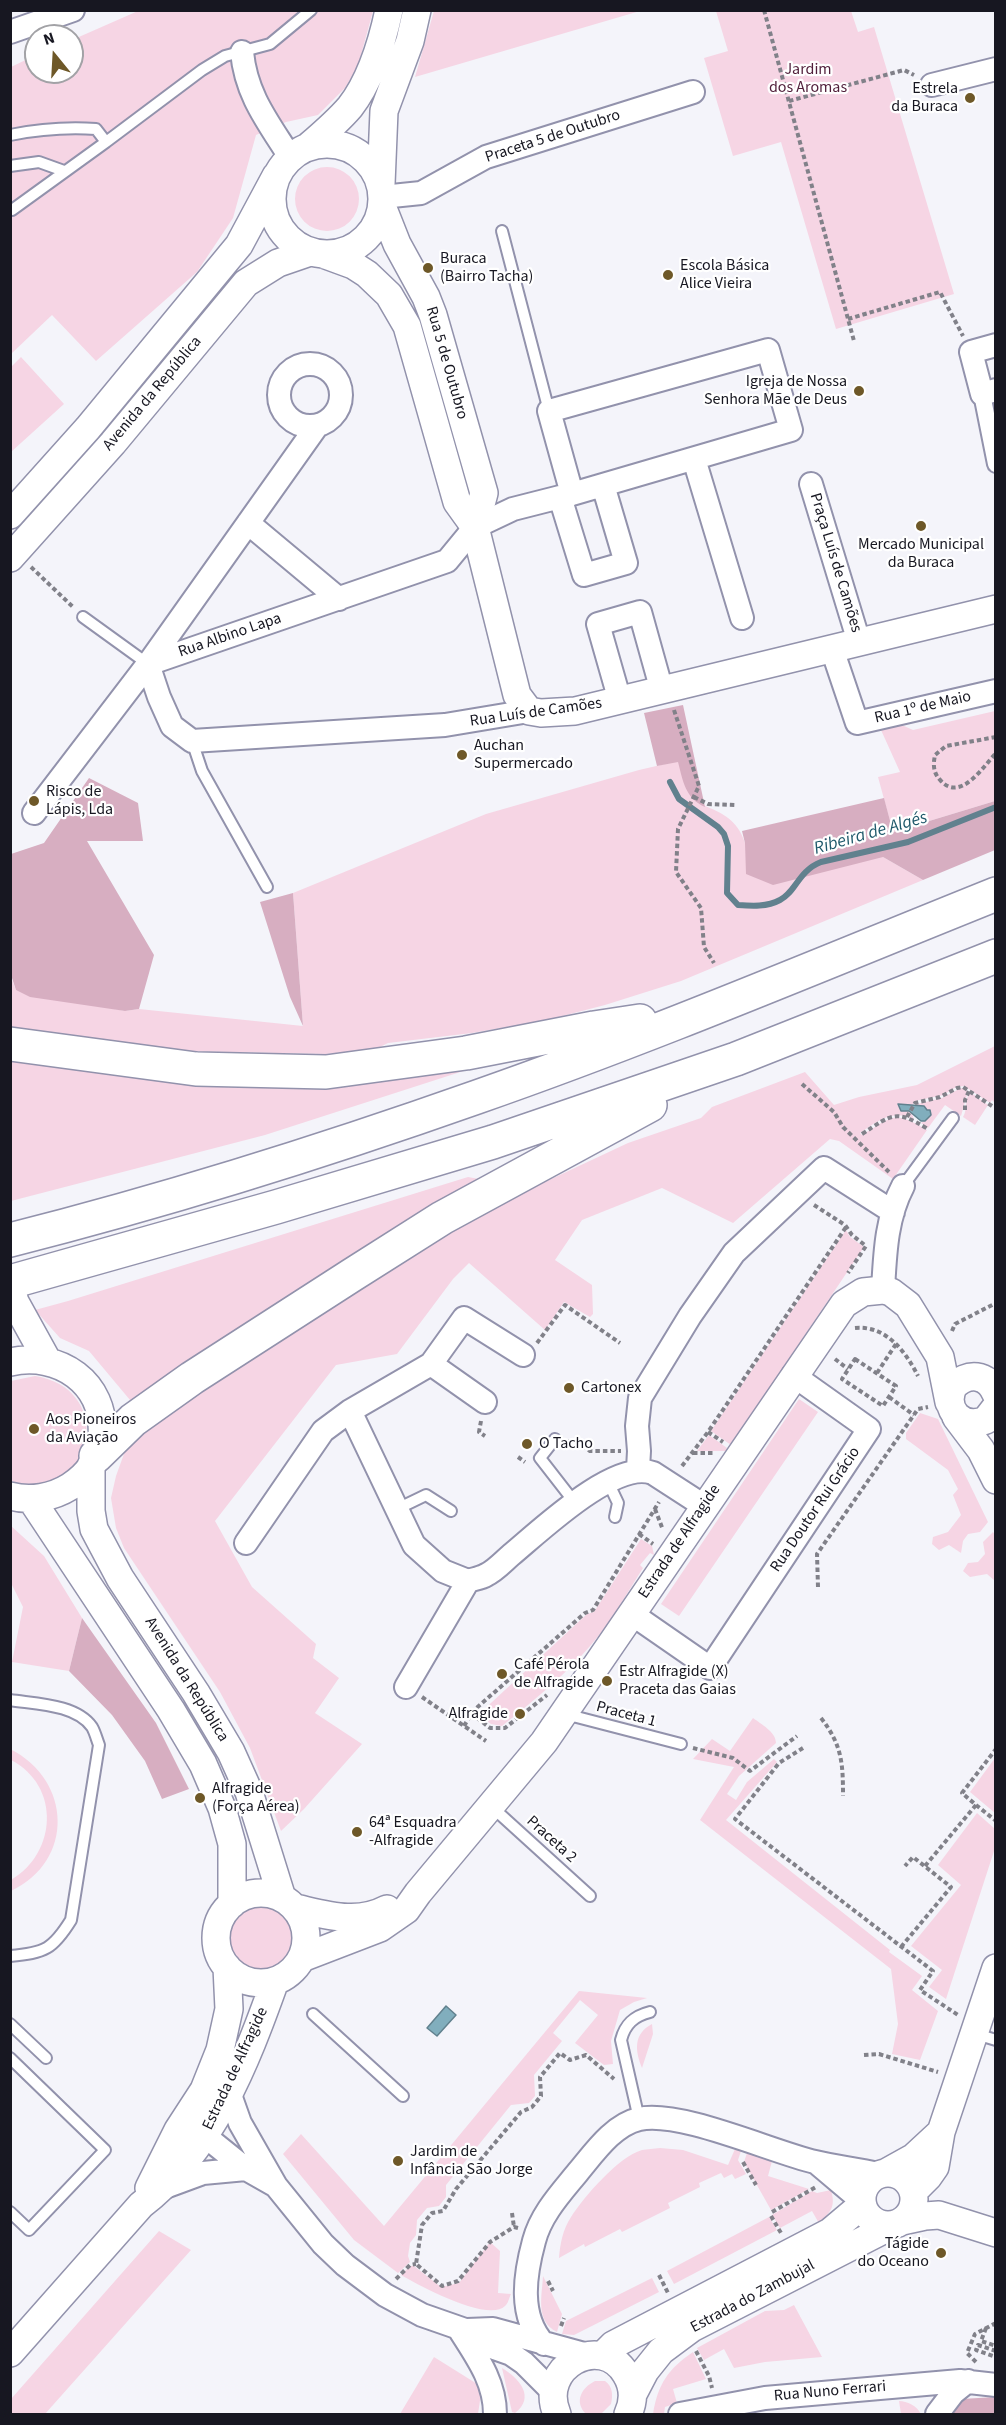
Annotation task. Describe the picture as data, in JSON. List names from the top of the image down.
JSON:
{
  "streets": {
    "street": [
      "Praceta 5 de Outubro",
      "Rua 5 de Outubro",
      "Avenida da República",
      "Praça Luís de Camões",
      "Rua Albino Lapa",
      "Rua 1º de Maio",
      "Rua Luís de Camões",
      "Rua Doutor Rui Grácio",
      "Estrada de Alfragide",
      "Estrada do Zambujal",
      "Rua Nuno Ferrari"
    ],
    "lane": ["Praceta 1", "Praceta 2"]
  },
  "crossings": [
    ["Praceta 5 de Outubro", "Rua 5 de Outubro"],
    ["Praceta 5 de Outubro", "Avenida da República"],
    ["Rua 5 de Outubro", "Avenida da República"],
    ["Rua 5 de Outubro", "Rua Albino Lapa"],
    ["Rua 5 de Outubro", "Rua Luís de Camões"],
    ["Avenida da República", "Estrada de Alfragide"],
    ["Praça Luís de Camões", "Rua Luís de Camões"],
    ["Rua 1º de Maio", "Rua Luís de Camões"],
    ["Rua Doutor Rui Grácio", "Estrada de Alfragide"],
    ["Estrada de Alfragide", "Praceta 1"],
    ["Estrada de Alfragide", "Praceta 2"]
  ],
  "water": ["Ribeira de Algés"],
  "parks": ["Jardim dos Aromas"],
  "places": [
    "Estrela da Buraca",
    "Buraca (Bairro Tacha)",
    "Escola Básica Alice Vieira",
    "Igreja de Nossa Senhora Mãe de Deus",
    "Mercado Municipal da Buraca",
    "Auchan Supermercado",
    "Risco de Lápis, Lda",
    "Cartonex",
    "Aos Pioneiros da Aviação",
    "O Tacho",
    "Café Pérola de Alfragide",
    "Estr Alfragide (X) Praceta das Gaias",
    "Alfragide",
    "Alfragide (Força Aérea)",
    "64ª Esquadra -Alfragide",
    "Jardim de Infância São Jorge",
    "Tágide do Oceano"
  ],
  "north": "top"
}
